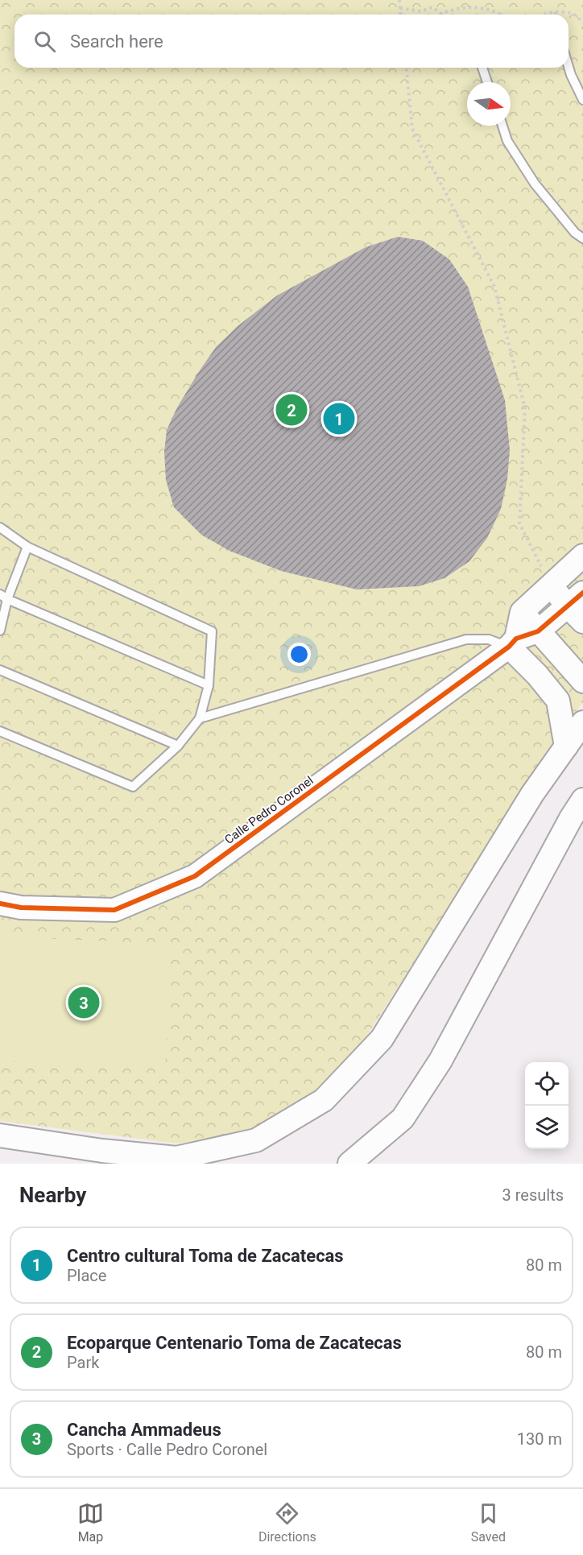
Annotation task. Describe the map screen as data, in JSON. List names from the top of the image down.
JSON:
{
  "streets": {
    "main road": ["Calle Pedro Coronel"]
  },
  "north": "right",
  "page": {
    "search": "Search here",
    "pins": ["2", "1", "3"],
    "heading": ["Nearby", "3 results"],
    "list": [
      {
        "mark": "1",
        "name": "Centro cultural Toma de Zacatecas",
        "note": "Place",
        "value": "80 m"
      },
      {
        "mark": "2",
        "name": "Ecoparque Centenario Toma de Zacatecas",
        "note": "Park",
        "value": "80 m"
      },
      {
        "mark": "3",
        "name": "Cancha Ammadeus",
        "note": "Sports · Calle Pedro Coronel",
        "value": "130 m"
      }
    ],
    "nav": ["Map", "Directions", "Saved"]
  }
}
